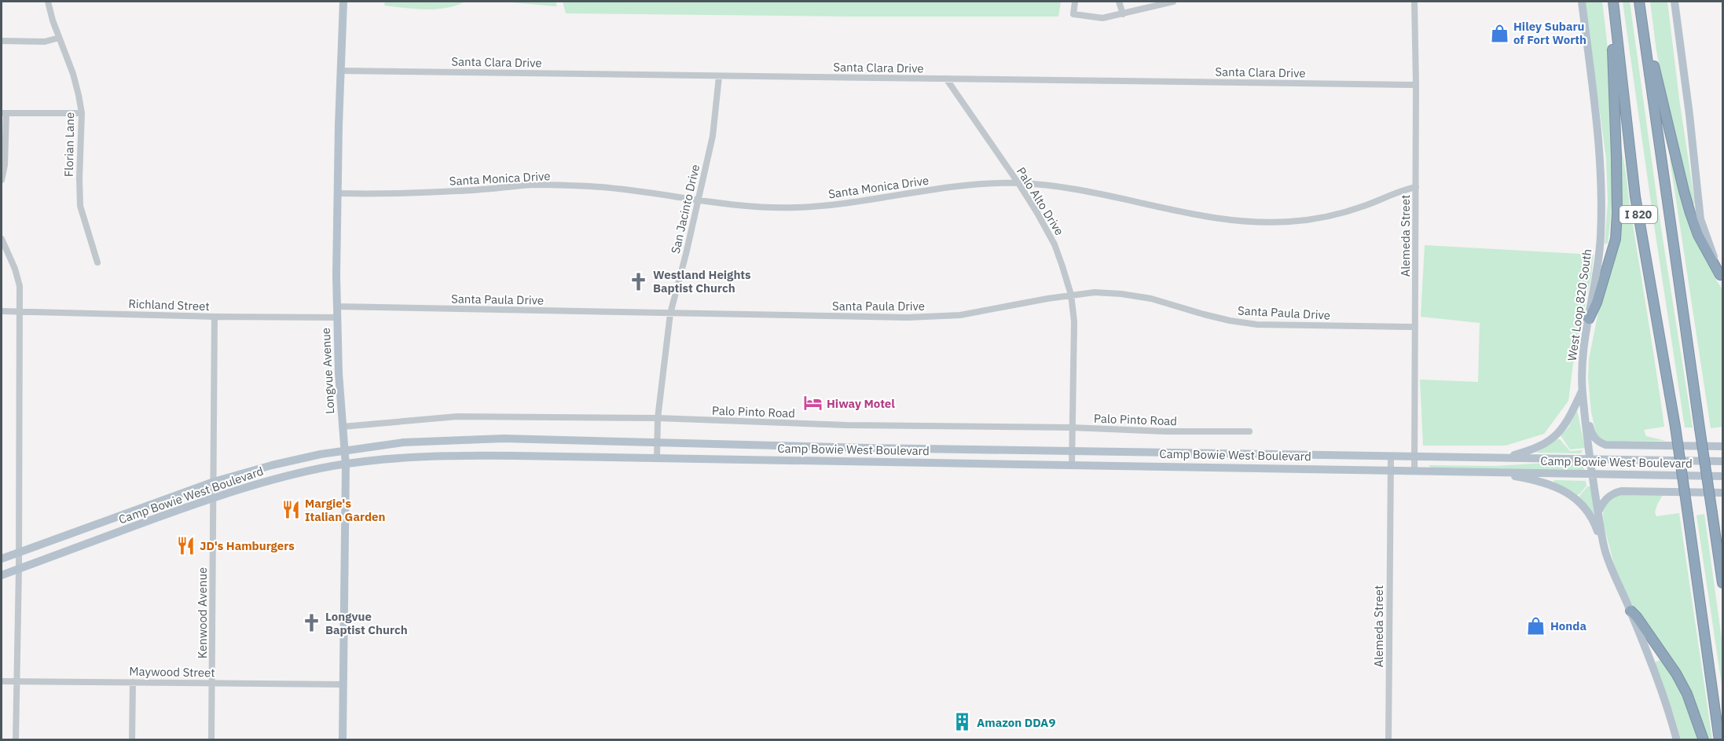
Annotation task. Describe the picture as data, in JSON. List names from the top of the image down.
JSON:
{
  "streets": {
    "highway": ["I 820"],
    "main road": ["West Loop 820 South", "Longvue Avenue", "Camp Bowie West Boulevard"],
    "street": [
      "Santa Clara Drive",
      "Florian Lane",
      "Santa Monica Drive",
      "Palo Alto Drive",
      "San Jacinto Drive",
      "Alemeda Street",
      "Santa Paula Drive",
      "Richland Street",
      "Palo Pinto Road",
      "Kenwood Avenue",
      "Maywood Street"
    ]
  },
  "crossings": [
    ["Santa Clara Drive", "Palo Alto Drive"],
    ["Santa Clara Drive", "San Jacinto Drive"],
    ["Santa Clara Drive", "Alemeda Street"],
    ["Santa Clara Drive", "Longvue Avenue"],
    ["Santa Monica Drive", "Palo Alto Drive"],
    ["Santa Monica Drive", "San Jacinto Drive"],
    ["Santa Monica Drive", "Alemeda Street"],
    ["Santa Monica Drive", "Longvue Avenue"],
    ["Palo Alto Drive", "Santa Paula Drive"],
    ["Palo Alto Drive", "Palo Pinto Road"],
    ["Palo Alto Drive", "Camp Bowie West Boulevard"],
    ["San Jacinto Drive", "Santa Paula Drive"],
    ["San Jacinto Drive", "Palo Pinto Road"],
    ["San Jacinto Drive", "Camp Bowie West Boulevard"],
    ["Alemeda Street", "Santa Paula Drive"],
    ["Alemeda Street", "Camp Bowie West Boulevard"],
    ["Santa Paula Drive", "Longvue Avenue"],
    ["Richland Street", "Longvue Avenue"],
    ["Richland Street", "Kenwood Avenue"],
    ["West Loop 820 South", "Camp Bowie West Boulevard"],
    ["Longvue Avenue", "Palo Pinto Road"],
    ["Longvue Avenue", "Camp Bowie West Boulevard"],
    ["Longvue Avenue", "Maywood Street"],
    ["Camp Bowie West Boulevard", "Kenwood Avenue"],
    ["Kenwood Avenue", "Maywood Street"]
  ],
  "places": {
    "shop": ["Hiley Subaru of Fort Worth", "Honda"],
    "church": ["Westland Heights Baptist Church", "Longvue Baptist Church"],
    "hotel": ["Hiway Motel"],
    "restaurant": ["Margie's Italian Garden", "JD's Hamburgers"],
    "building": ["Amazon DDA9"]
  }
}
